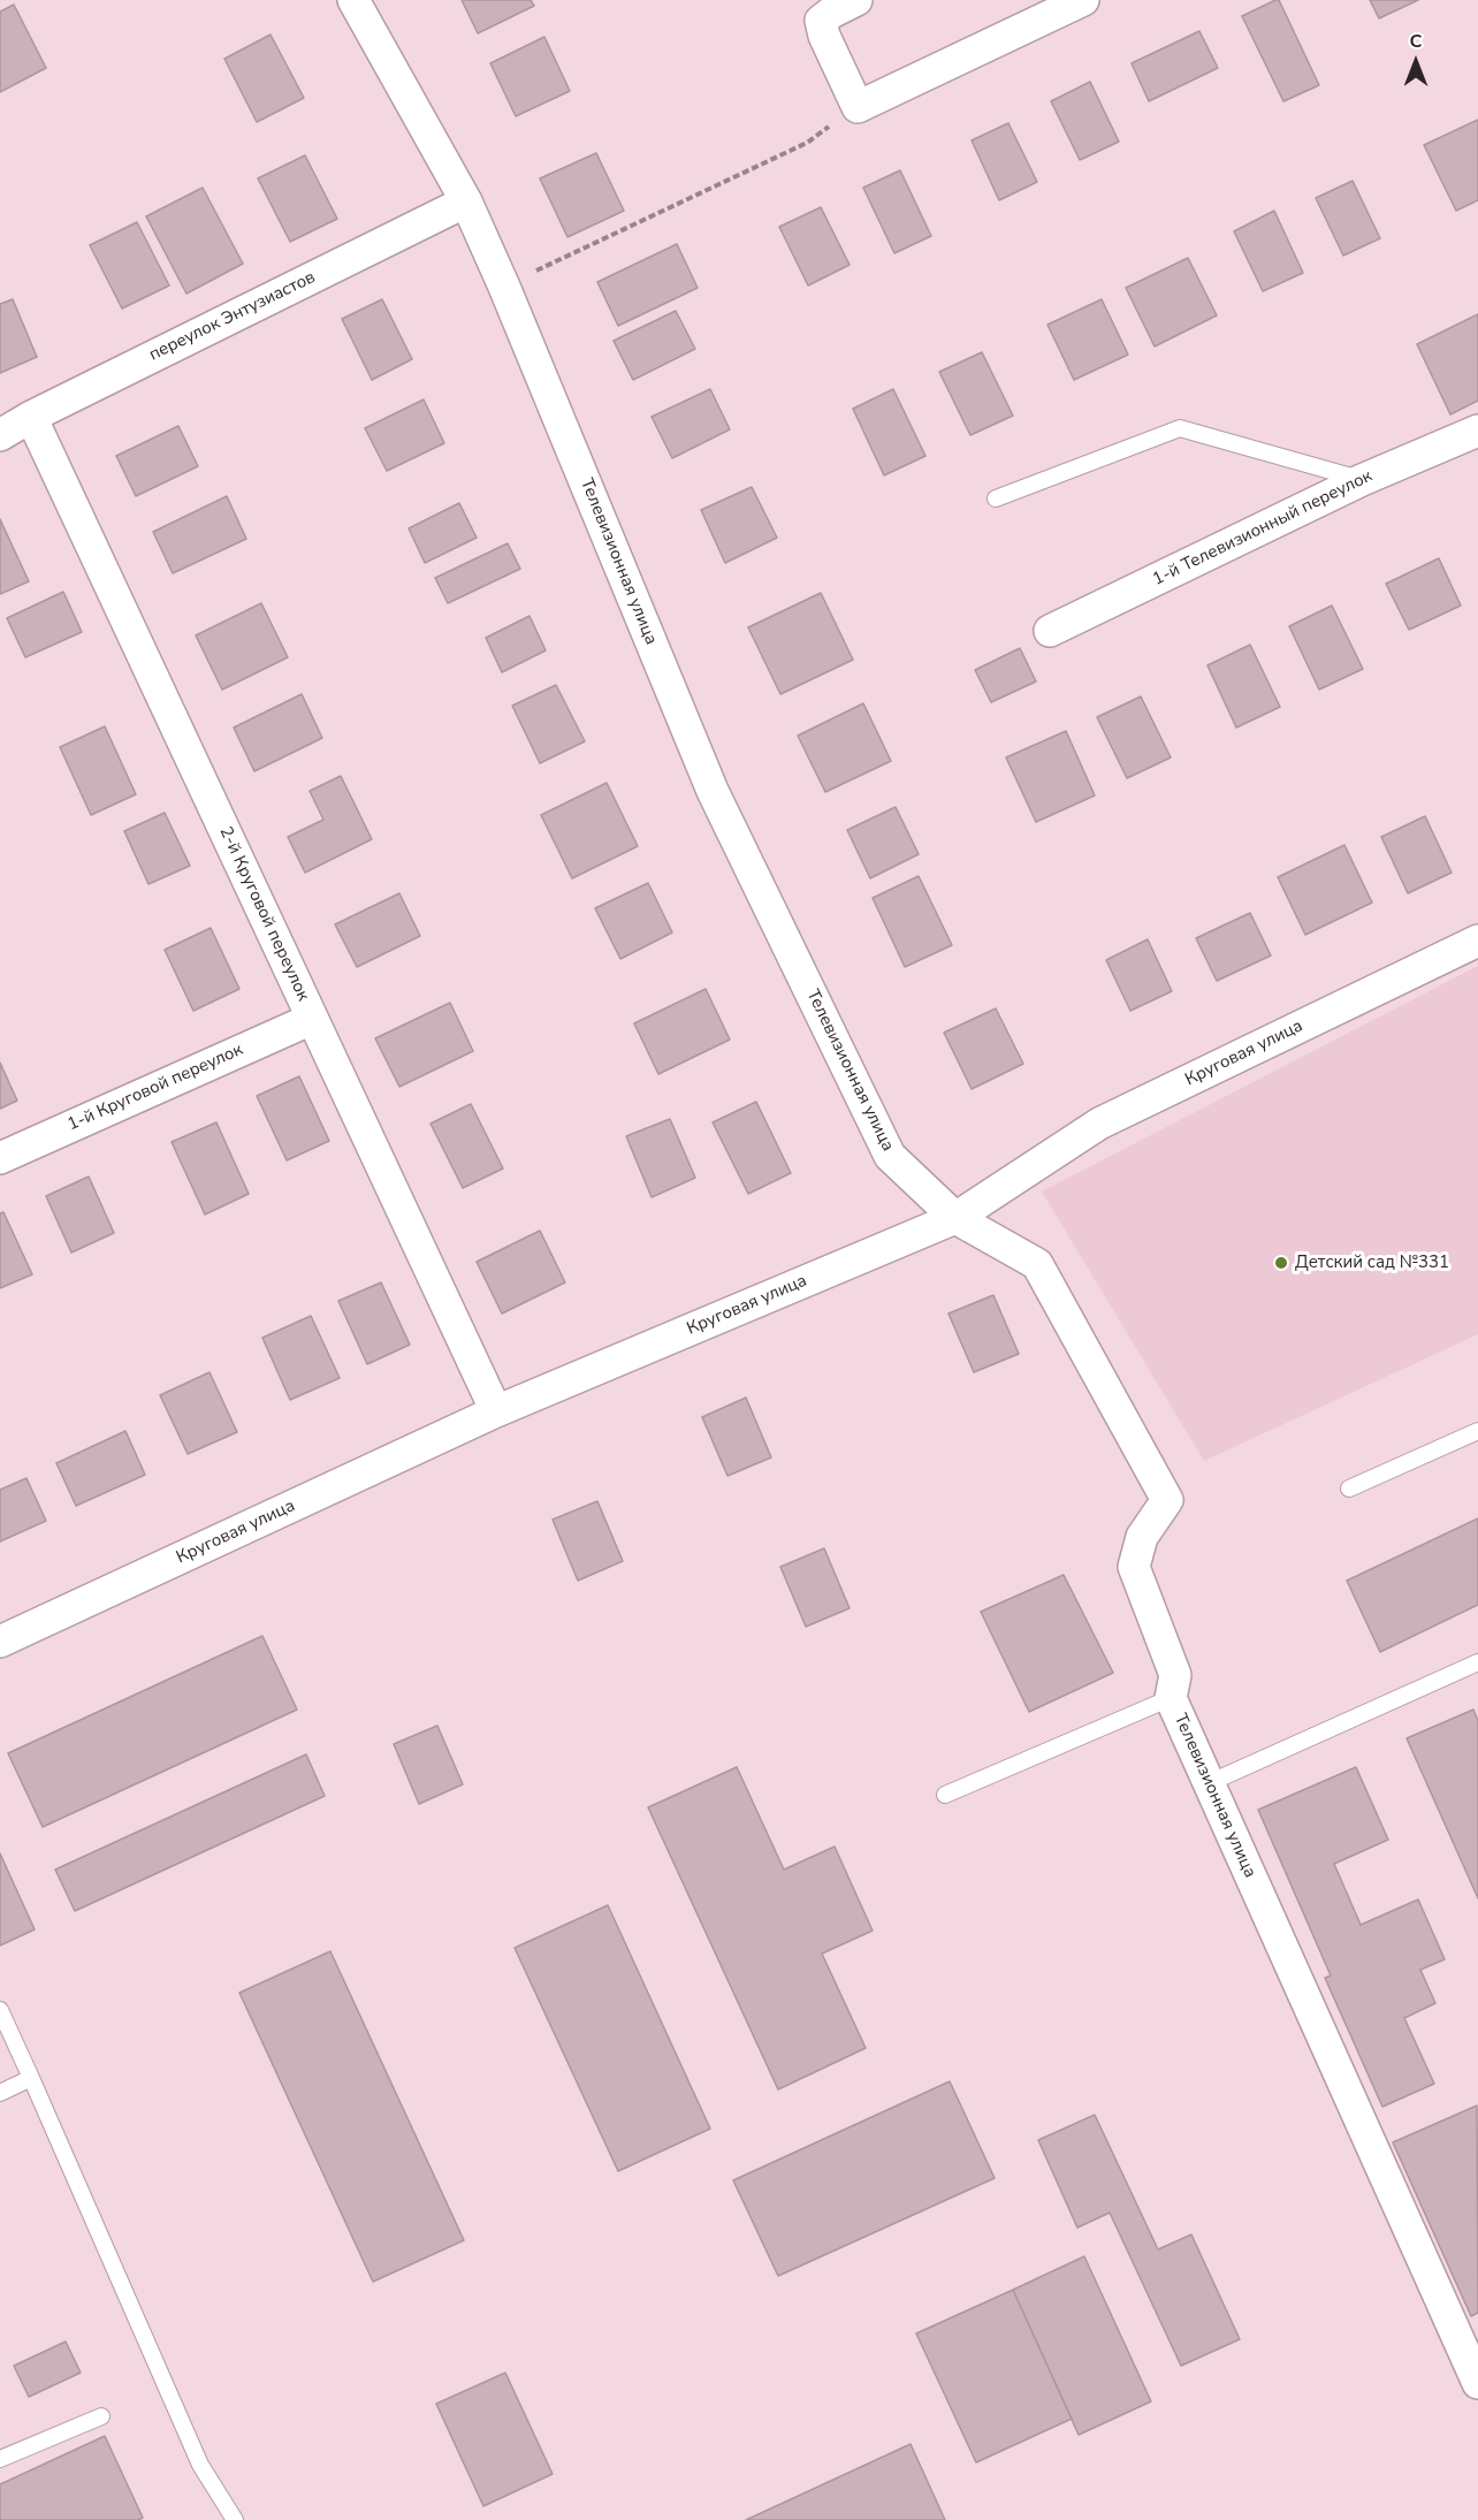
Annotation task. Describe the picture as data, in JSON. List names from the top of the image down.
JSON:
{
  "streets": {
    "street": [
      "переулок Энтузиастов",
      "1-й Телевизионный переулок",
      "Телевизионная улица",
      "2-й Круговой переулок",
      "Круговая улица",
      "1-й Круговой переулок"
    ]
  },
  "crossings": [
    ["переулок Энтузиастов", "Телевизионная улица"],
    ["переулок Энтузиастов", "2-й Круговой переулок"],
    ["Телевизионная улица", "Круговая улица"],
    ["2-й Круговой переулок", "Круговая улица"],
    ["2-й Круговой переулок", "1-й Круговой переулок"]
  ],
  "places": ["Детский сад №331"],
  "north": "top"
}
